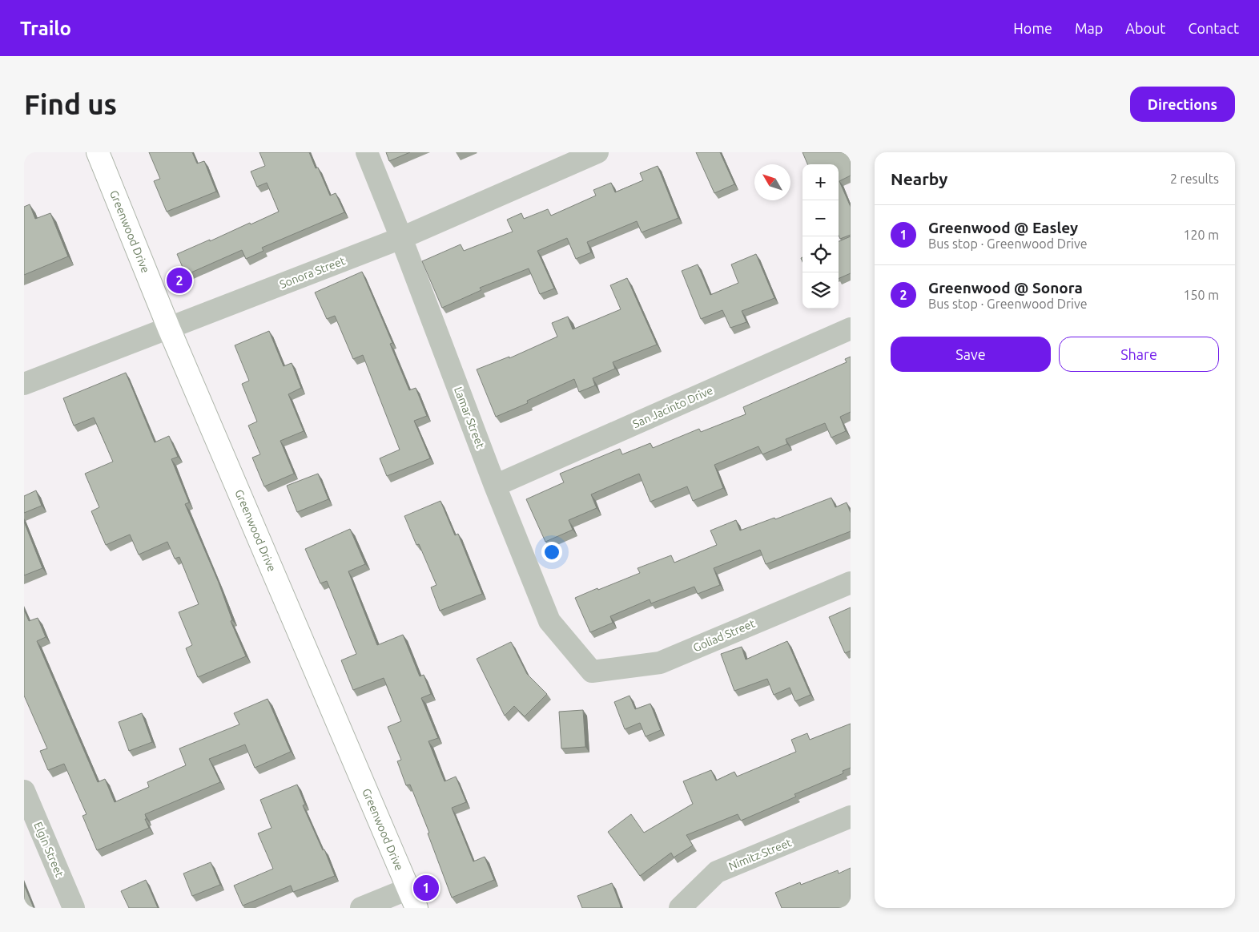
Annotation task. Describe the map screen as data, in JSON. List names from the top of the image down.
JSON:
{
  "streets": {
    "main road": ["Greenwood Drive"],
    "street": [
      "Sonora Street",
      "San Jacinto Drive",
      "Lamar Street",
      "Goliad Street",
      "Elgin Street",
      "Nimitz Street"
    ]
  },
  "crossings": [
    ["Greenwood Drive", "Sonora Street"],
    ["Sonora Street", "Lamar Street"],
    ["San Jacinto Drive", "Lamar Street"],
    ["Lamar Street", "Goliad Street"]
  ],
  "north": "top left",
  "page": {
    "header": "Trailo",
    "nav": [
      "Home",
      "Map",
      "About",
      "Contact"
    ],
    "buttons": [
      "Directions",
      ["Save", "Share"]
    ],
    "title": "Find us",
    "heading": ["Nearby", "2 results"],
    "map_buttons": ["+", "−"],
    "list": [
      {
        "mark": "1",
        "name": "Greenwood @ Easley",
        "note": "Bus stop · Greenwood Drive",
        "value": "120 m"
      },
      {
        "mark": "2",
        "name": "Greenwood @ Sonora",
        "note": "Bus stop · Greenwood Drive",
        "value": "150 m"
      }
    ],
    "pins": ["2", "1"]
  }
}
